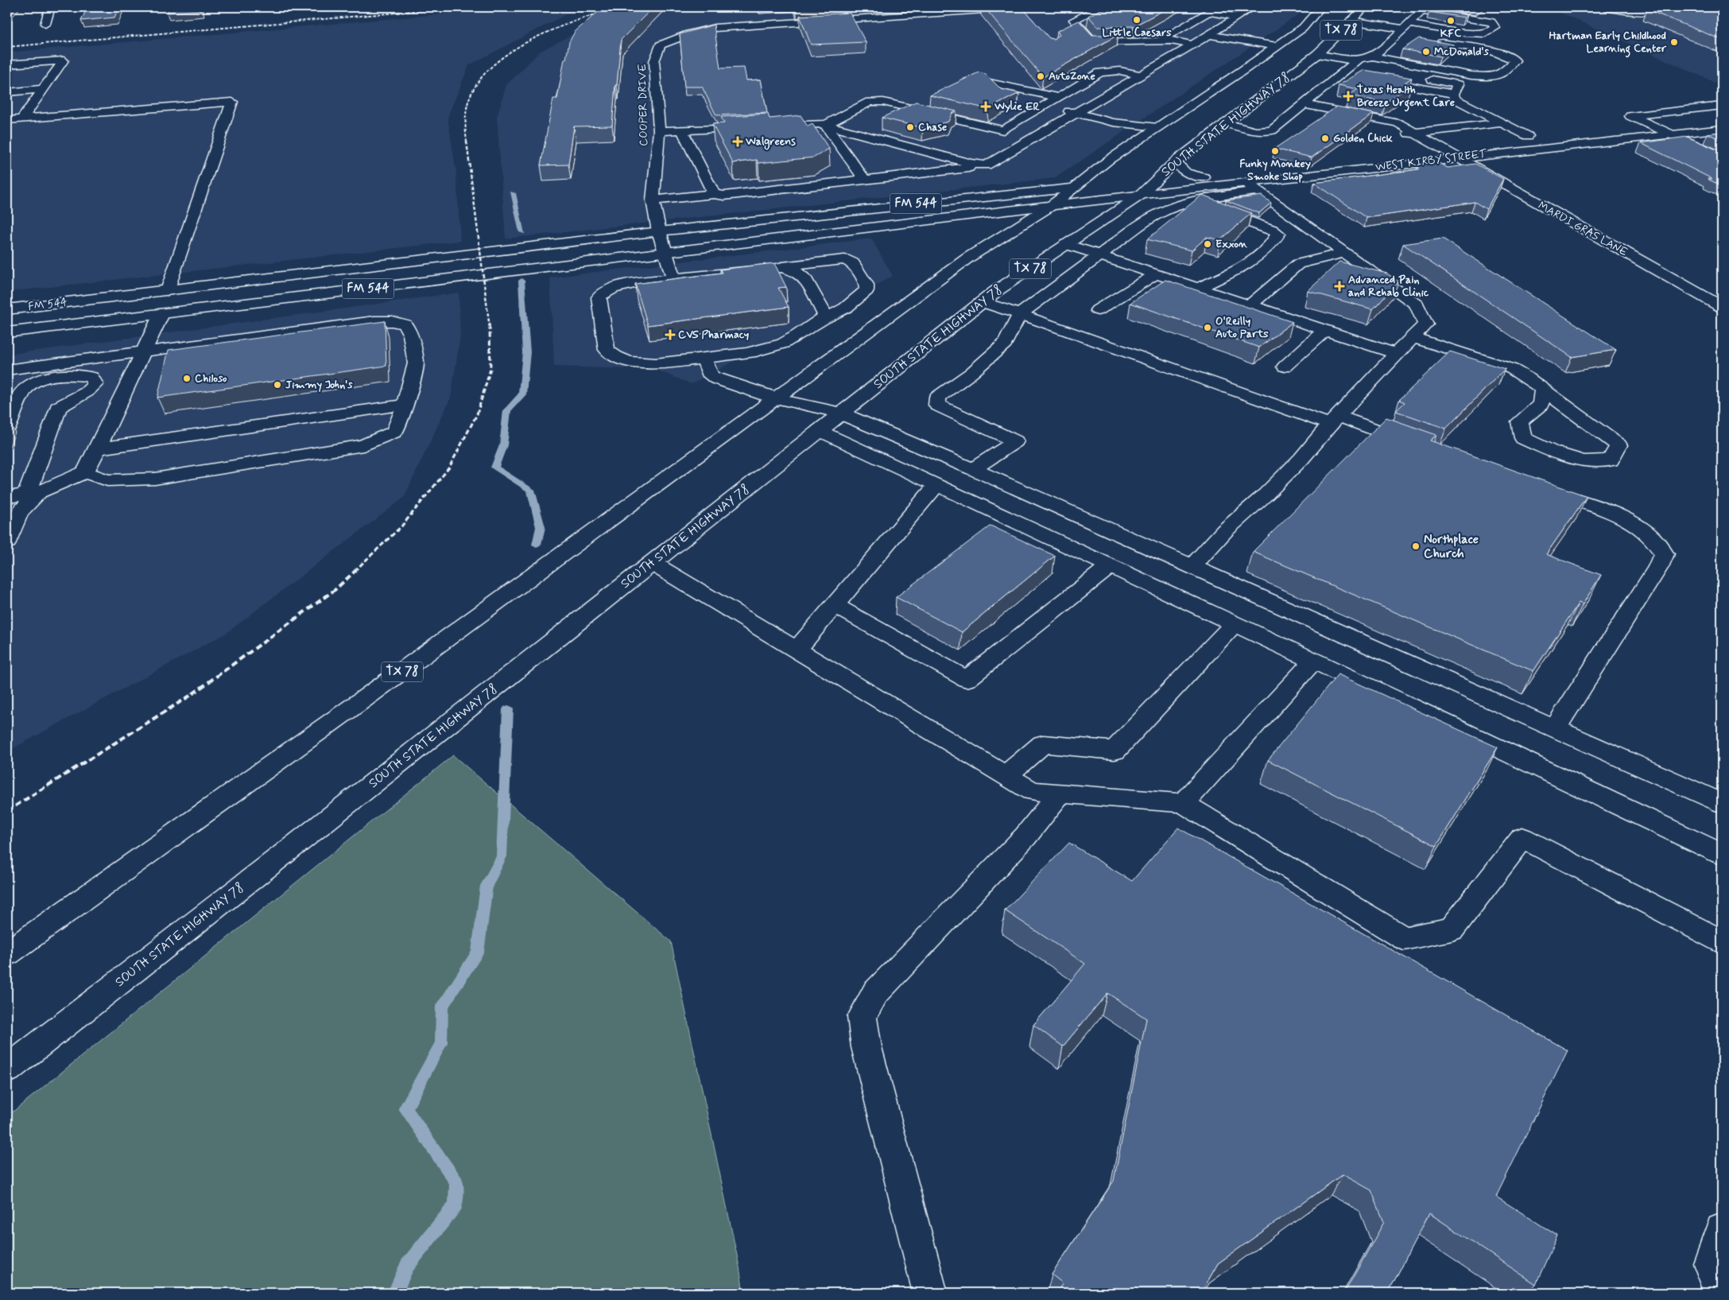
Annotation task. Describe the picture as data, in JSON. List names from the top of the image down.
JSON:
{
  "streets": {
    "main road": [
      "TX 78",
      "COOPER DRIVE",
      "SOUTH STATE HIGHWAY 78",
      "WEST KIRBY STREET",
      "FM 544",
      "MARDI GRAS LANE"
    ]
  },
  "crossings": [
    ["TX 78", "FM 544"],
    ["COOPER DRIVE", "FM 544"],
    ["SOUTH STATE HIGHWAY 78", "WEST KIRBY STREET"],
    ["SOUTH STATE HIGHWAY 78", "FM 544"],
    ["WEST KIRBY STREET", "FM 544"],
    ["WEST KIRBY STREET", "MARDI GRAS LANE"]
  ],
  "places": {
    "other": [
      "Little Caesars",
      "KFC",
      "Hartman Early Childhood Learning Center",
      "McDonald's",
      "AutoZone",
      "Chase",
      "Golden Chick",
      "Funky Monkey Smoke Shop",
      "Exxon",
      "O'Reilly Auto Parts",
      "Chiloso",
      "Jimmy John's",
      "Northplace Church"
    ],
    "health": [
      "Texas Health Breeze Urgent Care",
      "Wylie ER",
      "Walgreens",
      "Advanced Pain and Rehab Clinic",
      "CVS Pharmacy"
    ]
  }
}
